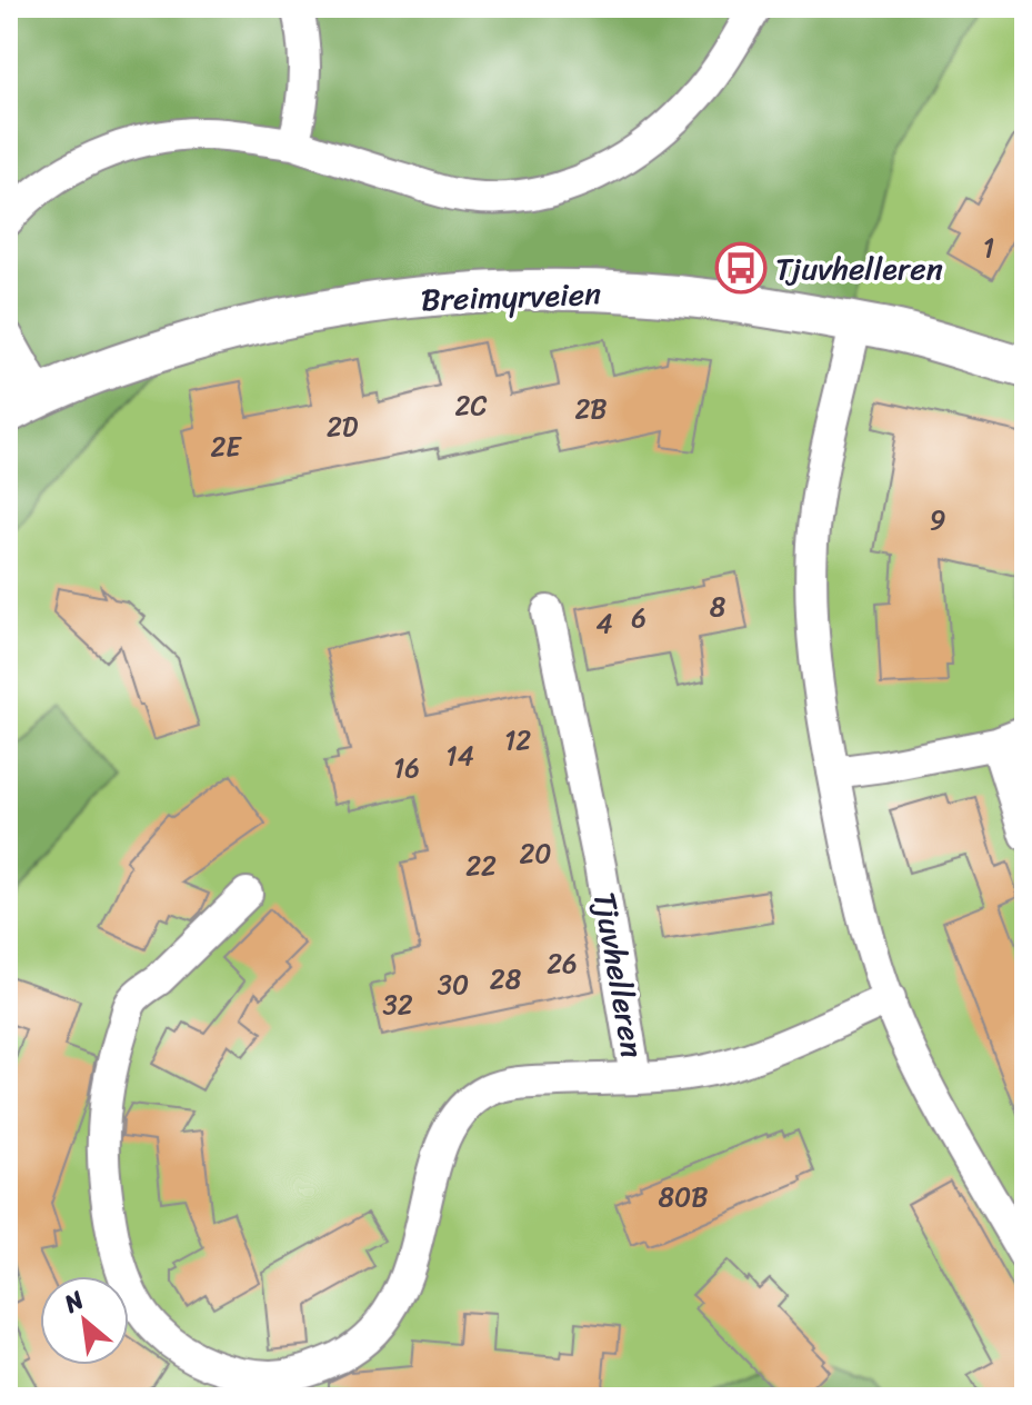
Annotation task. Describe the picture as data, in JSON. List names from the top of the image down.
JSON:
{
  "streets": {
    "street": ["Breimyrveien", "Tjuvhelleren"]
  },
  "places": {
    "bus stop": ["Tjuvhelleren"]
  },
  "house_numbers": [
    "1",
    "2C",
    "2B",
    "2D",
    "2E",
    "9",
    "8",
    "6",
    "4",
    "12",
    "14",
    "16",
    "20",
    "22",
    "26",
    "28",
    "30",
    "32",
    "80B"
  ],
  "north": "top left"
}
